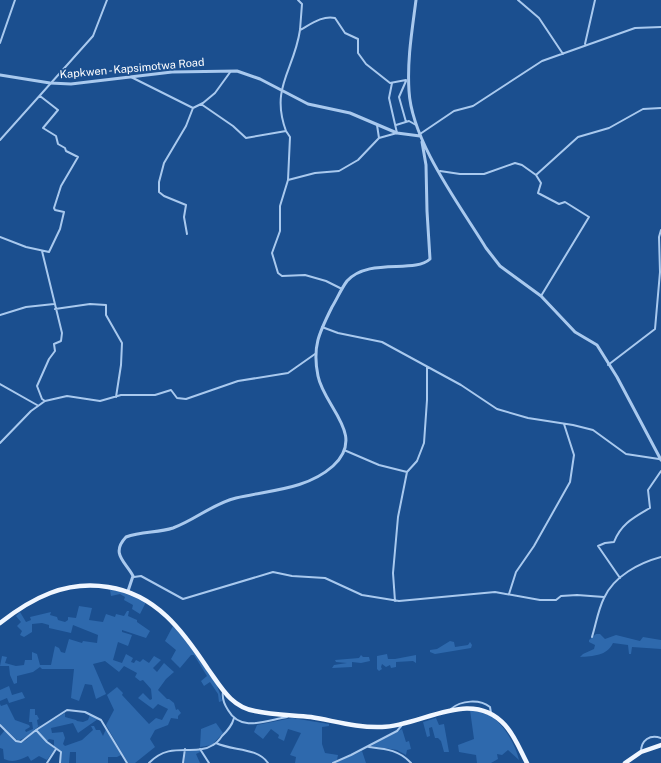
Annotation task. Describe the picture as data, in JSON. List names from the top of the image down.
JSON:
{
  "streets": {
    "street": ["Kapkwen - Kapsimotwa Road"]
  }
}
